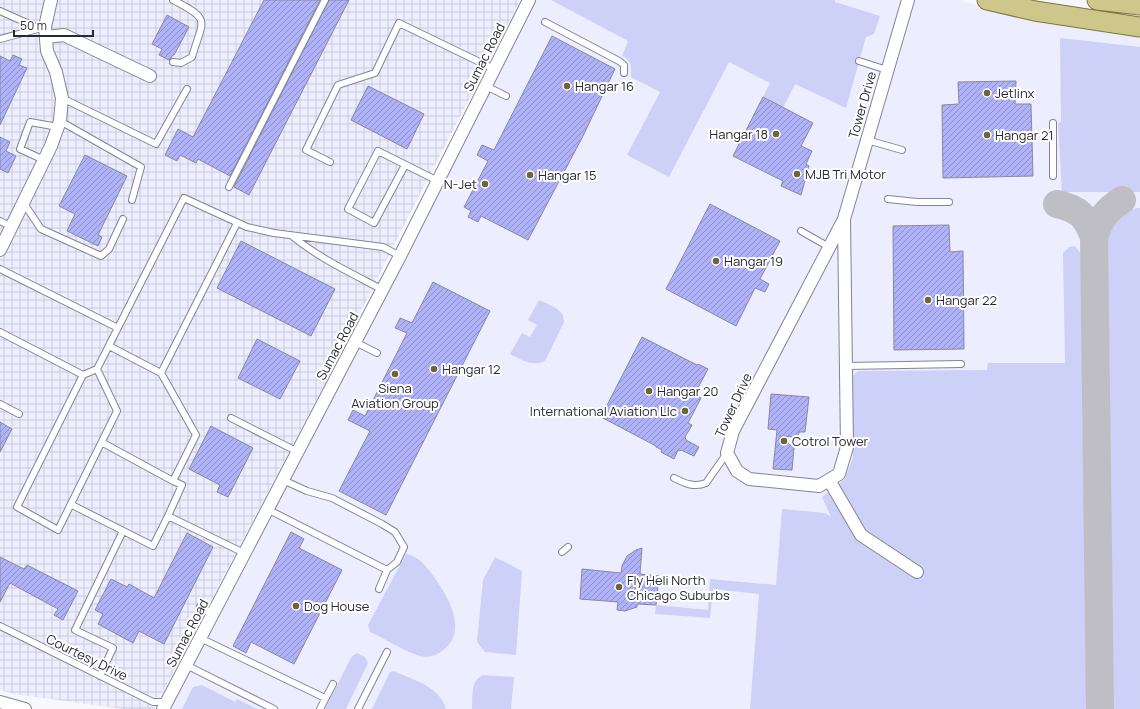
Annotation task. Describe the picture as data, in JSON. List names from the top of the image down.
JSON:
{
  "streets": {
    "street": ["Sumac Road", "Tower Drive"],
    "lane": ["Courtesy Drive"]
  },
  "crossings": [
    ["Sumac Road", "Courtesy Drive"]
  ],
  "places": [
    "Hangar 16",
    "Jetlinx",
    "Hangar 18",
    "Hangar 21",
    "MJB Tri Motor",
    "Hangar 15",
    "N-Jet",
    "Hangar 19",
    "Hangar 22",
    "Hangar 12",
    "Siena Aviation Group",
    "Hangar 20",
    "International Aviation Llc",
    "Cotrol Tower",
    "Fly Heli North Chicago Suburbs",
    "Dog House"
  ],
  "scale_bar": "50 m"
}
